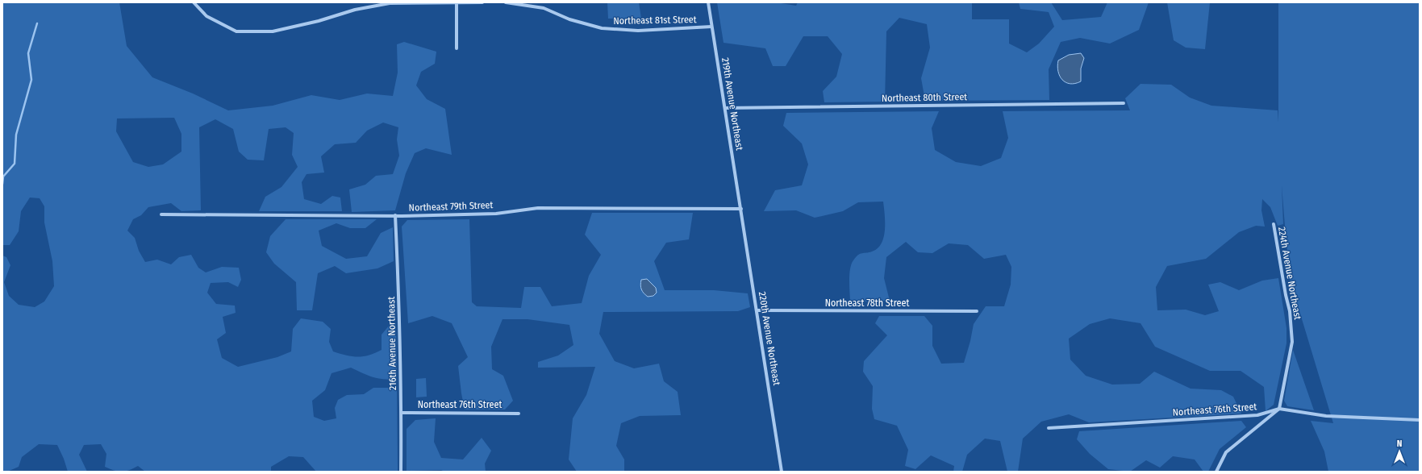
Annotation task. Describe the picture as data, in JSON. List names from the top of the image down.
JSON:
{
  "streets": {
    "street": [
      "Northeast 81st Street",
      "Northeast 80th Street",
      "219th Avenue Northeast",
      "Northeast 79th Street",
      "224th Avenue Northeast",
      "Northeast 78th Street",
      "220th Avenue Northeast",
      "216th Avenue Northeast",
      "Northeast 76th Street"
    ]
  },
  "crossings": [
    ["Northeast 81st Street", "219th Avenue Northeast"],
    ["Northeast 80th Street", "219th Avenue Northeast"],
    ["219th Avenue Northeast", "Northeast 79th Street"],
    ["219th Avenue Northeast", "220th Avenue Northeast"],
    ["Northeast 79th Street", "220th Avenue Northeast"],
    ["Northeast 79th Street", "216th Avenue Northeast"],
    ["224th Avenue Northeast", "Northeast 76th Street"],
    ["Northeast 78th Street", "220th Avenue Northeast"],
    ["216th Avenue Northeast", "Northeast 76th Street"]
  ],
  "north": "top"
}
